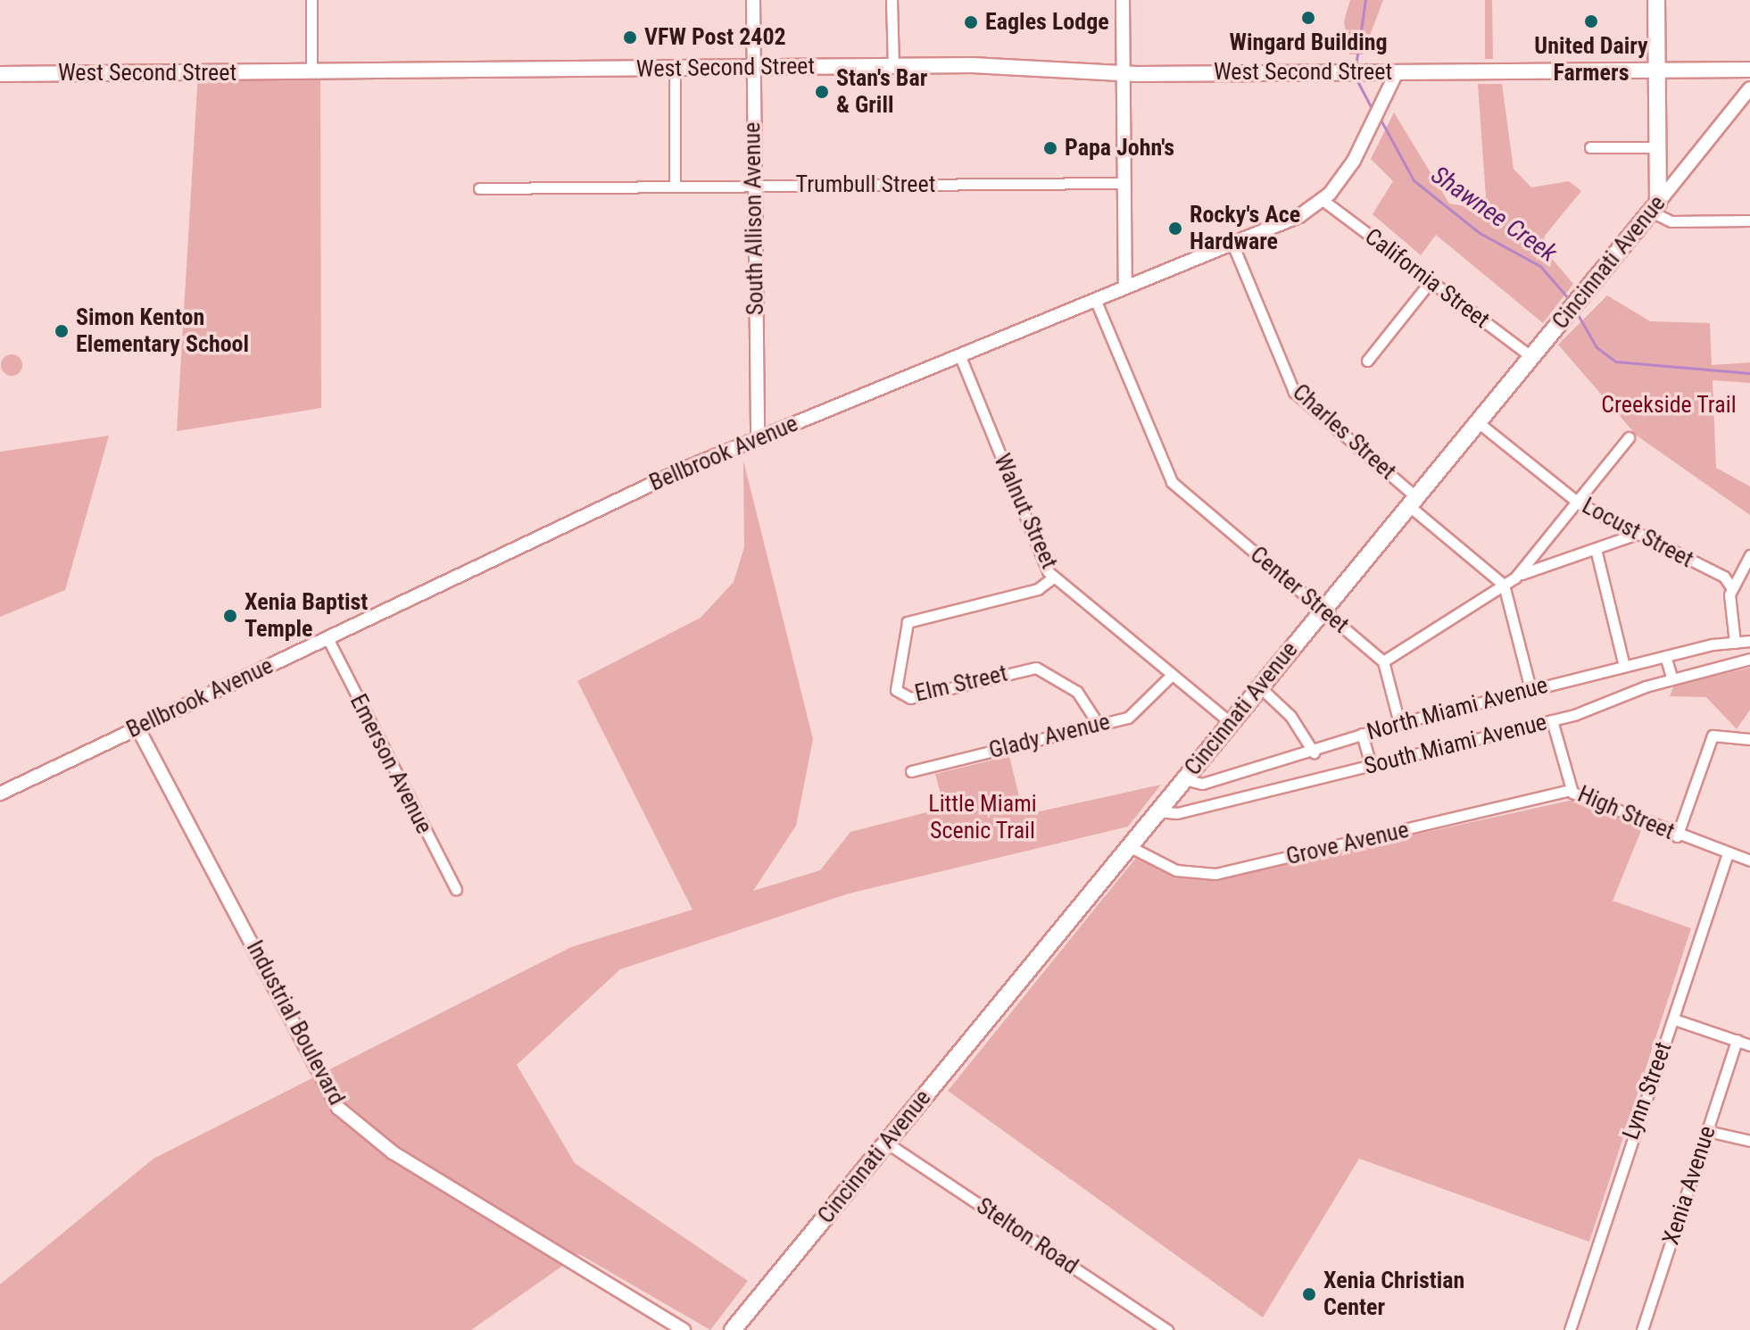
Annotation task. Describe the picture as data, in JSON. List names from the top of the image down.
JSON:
{
  "streets": {
    "highway": ["Cincinnati Avenue"],
    "main road": ["West Second Street"],
    "street": [
      "Trumbull Street",
      "South Allison Avenue",
      "California Street",
      "Charles Street",
      "Bellbrook Avenue",
      "Walnut Street",
      "Locust Street",
      "Center Street",
      "Elm Street",
      "North Miami Avenue",
      "Glady Avenue",
      "South Miami Avenue",
      "Emerson Avenue",
      "High Street",
      "Grove Avenue",
      "Industrial Boulevard",
      "Lynn Street",
      "Xenia Avenue",
      "Stelton Road"
    ]
  },
  "crossings": [
    ["West Second Street", "South Allison Avenue"],
    ["Trumbull Street", "South Allison Avenue"],
    ["South Allison Avenue", "Bellbrook Avenue"],
    ["Cincinnati Avenue", "California Street"],
    ["Cincinnati Avenue", "Charles Street"],
    ["Cincinnati Avenue", "Walnut Street"],
    ["Cincinnati Avenue", "Locust Street"],
    ["Cincinnati Avenue", "Center Street"],
    ["Cincinnati Avenue", "North Miami Avenue"],
    ["Cincinnati Avenue", "South Miami Avenue"],
    ["Cincinnati Avenue", "Grove Avenue"],
    ["Cincinnati Avenue", "Stelton Road"],
    ["California Street", "Bellbrook Avenue"],
    ["Charles Street", "Bellbrook Avenue"],
    ["Bellbrook Avenue", "Walnut Street"],
    ["Bellbrook Avenue", "Center Street"],
    ["Bellbrook Avenue", "Emerson Avenue"],
    ["Bellbrook Avenue", "Industrial Boulevard"],
    ["Walnut Street", "Elm Street"],
    ["Walnut Street", "Glady Avenue"],
    ["Elm Street", "Glady Avenue"],
    ["South Miami Avenue", "High Street"],
    ["High Street", "Grove Avenue"],
    ["High Street", "Lynn Street"]
  ],
  "water": ["Shawnee Creek"],
  "parks": ["Creekside Trail", "Little Miami Scenic Trail"],
  "places": [
    "Wingard Building",
    "United Dairy Farmers",
    "Eagles Lodge",
    "VFW Post 2402",
    "Stan's Bar & Grill",
    "Papa John's",
    "Rocky's Ace Hardware",
    "Simon Kenton Elementary School",
    "Xenia Baptist Temple",
    "Xenia Christian Center"
  ]
}
